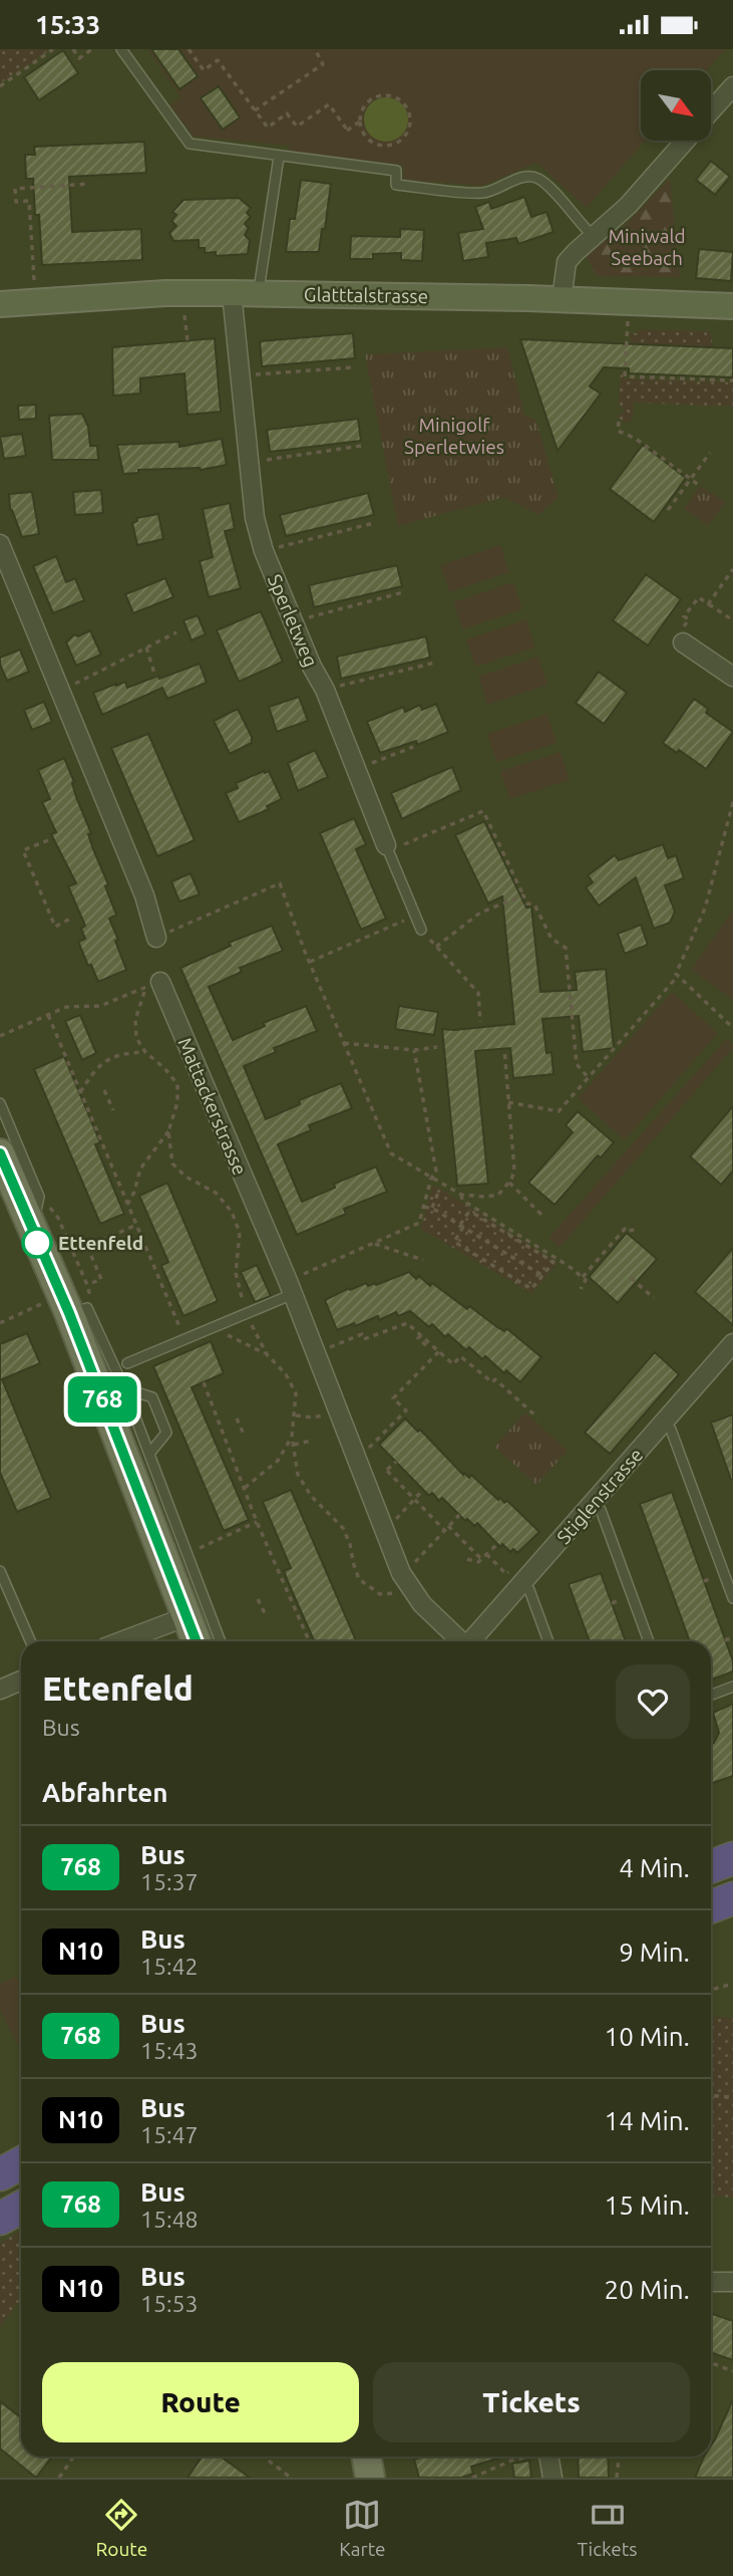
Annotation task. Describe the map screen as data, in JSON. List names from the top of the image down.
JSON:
{
  "streets": {
    "main road": ["Glatttalstrasse"],
    "street": ["Sperletweg", "Mattackerstrasse", "Stiglenstrasse"]
  },
  "crossings": [
    ["Glatttalstrasse", "Sperletweg"]
  ],
  "parks": ["Miniwald Seebach", "Minigolf Sperletwies"],
  "places": ["Ettenfeld"],
  "lines": ["bus line 768"],
  "north": "bottom right",
  "page": {
    "status": "15:33",
    "on_map": "768",
    "heading": [
      ["Ettenfeld", "Bus"],
      "Abfahrten"
    ],
    "list": [
      {
        "mark": "768",
        "name": "Bus",
        "note": "15:37",
        "value": "4 Min."
      },
      {
        "mark": "N10",
        "name": "Bus",
        "note": "15:42",
        "value": "9 Min."
      },
      {
        "mark": "768",
        "name": "Bus",
        "note": "15:43",
        "value": "10 Min."
      },
      {
        "mark": "N10",
        "name": "Bus",
        "note": "15:47",
        "value": "14 Min."
      },
      {
        "mark": "768",
        "name": "Bus",
        "note": "15:48",
        "value": "15 Min."
      },
      {
        "mark": "N10",
        "name": "Bus",
        "note": "15:53",
        "value": "20 Min."
      }
    ],
    "buttons": ["Route", "Tickets"],
    "tabs": ["Route", "Karte", "Tickets"]
  }
}
